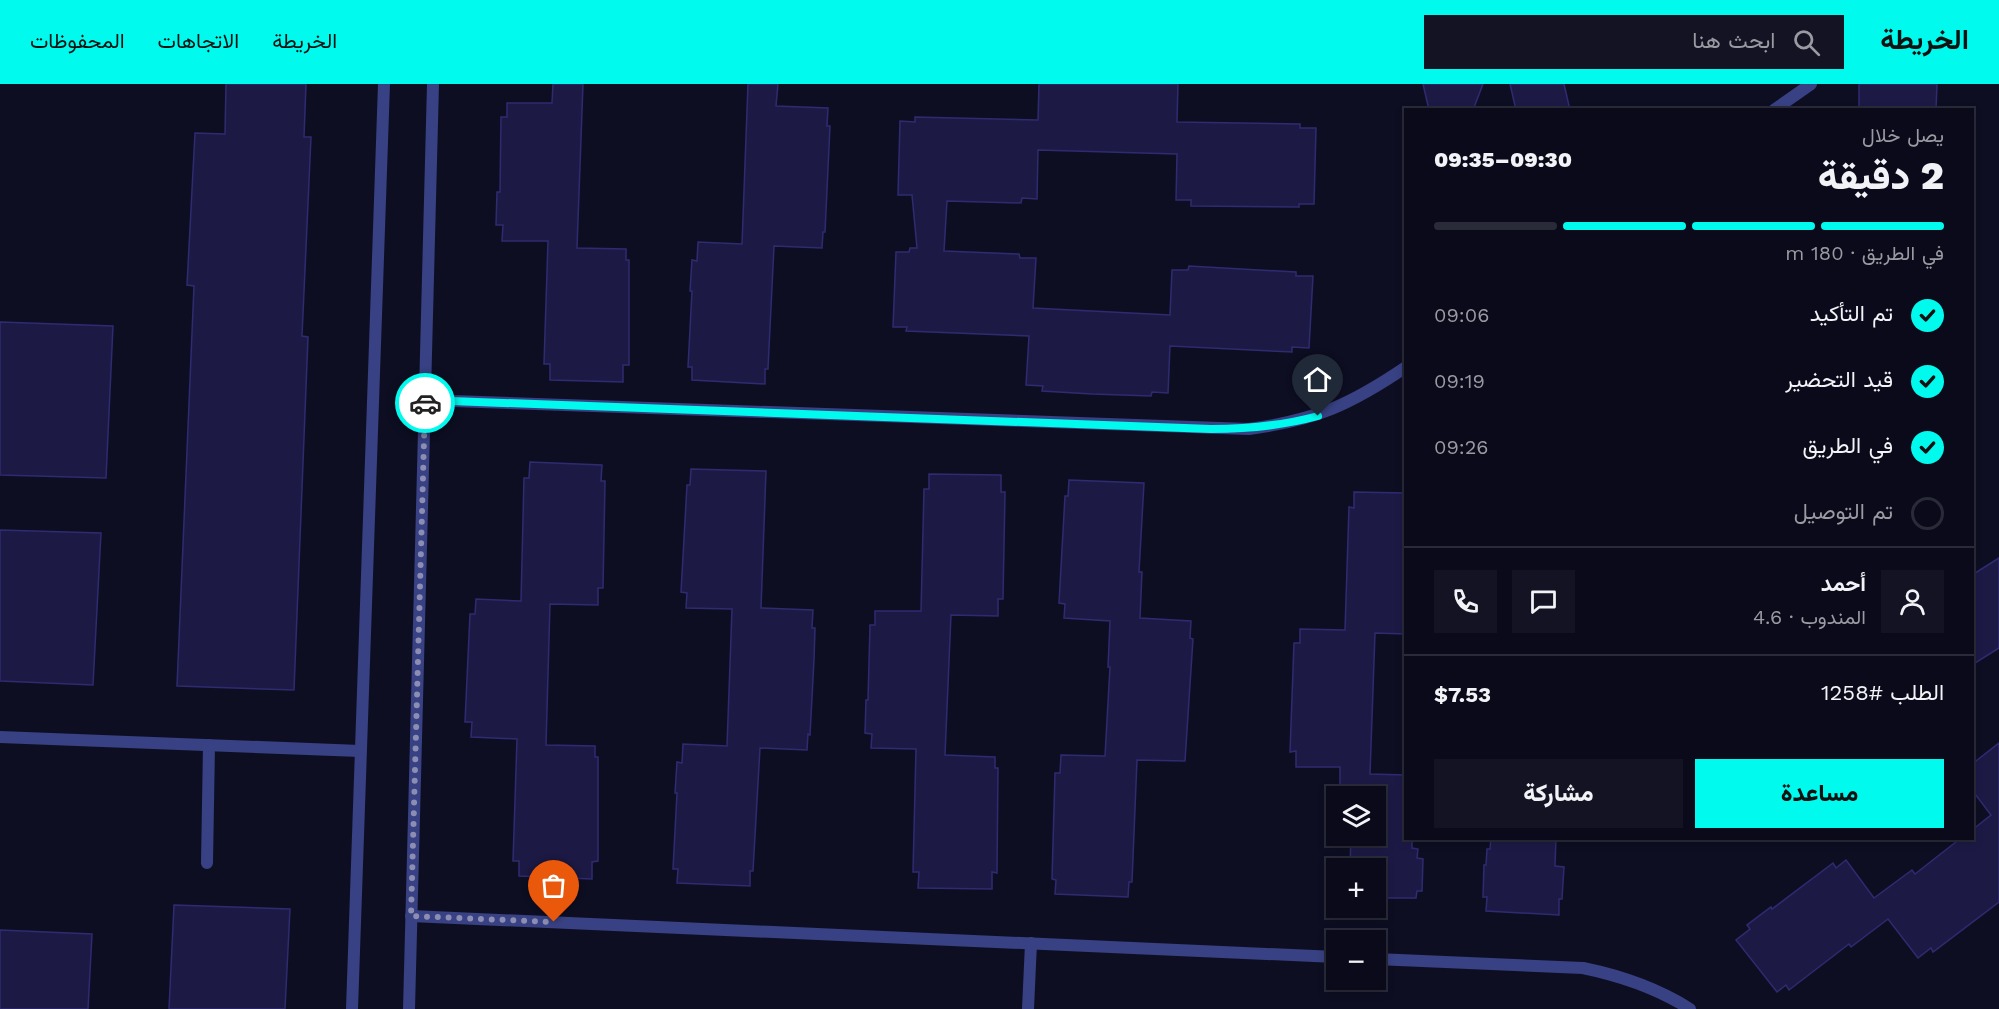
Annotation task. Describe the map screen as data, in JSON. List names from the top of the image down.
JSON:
{
  "page": {
    "header": "الخريطة",
    "search": "ابحث هنا",
    "nav": ["الخريطة", "الاتجاهات", "المحفوظات"],
    "heading": ["2 دقيقة", "يصل خلال", "09:30–09:35"],
    "panel": [
      "أحمد",
      "المندوب · 4.6",
      "الطلب #1258",
      "$7.53"
    ],
    "bar": "في الطريق · 180 m",
    "list": [
      ["تم التأكيد", "09:06"],
      ["قيد التحضير", "09:19"],
      ["في الطريق", "09:26"],
      "تم التوصيل"
    ],
    "buttons": ["مساعدة", "مشاركة"],
    "map_buttons": ["+", "−"]
  }
}
